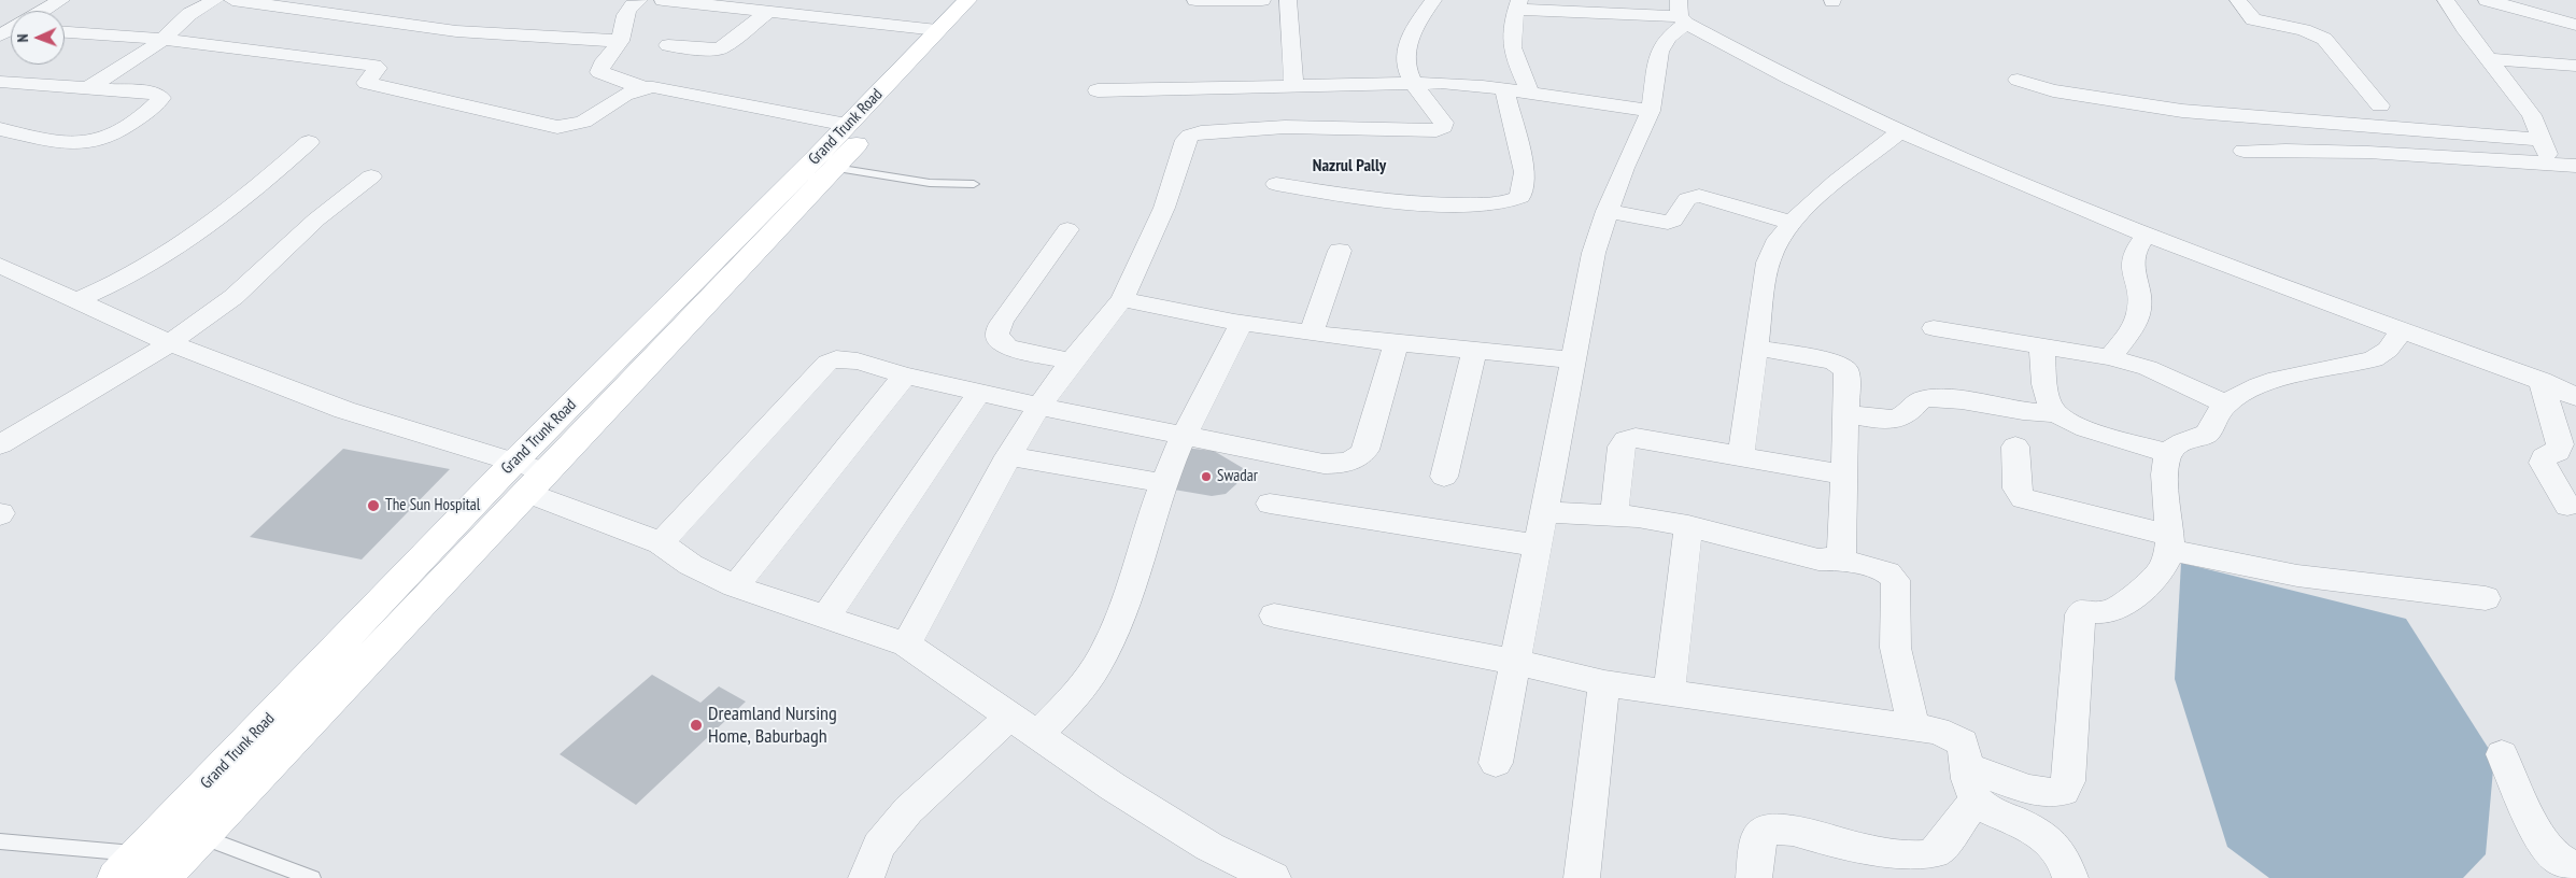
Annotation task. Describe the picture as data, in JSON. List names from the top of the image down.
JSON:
{
  "streets": {
    "main road": ["Grand Trunk Road"]
  },
  "districts": ["Nazrul Pally"],
  "places": ["Swadar", "The Sun Hospital", "Dreamland Nursing Home, Baburbagh"],
  "north": "left"
}
